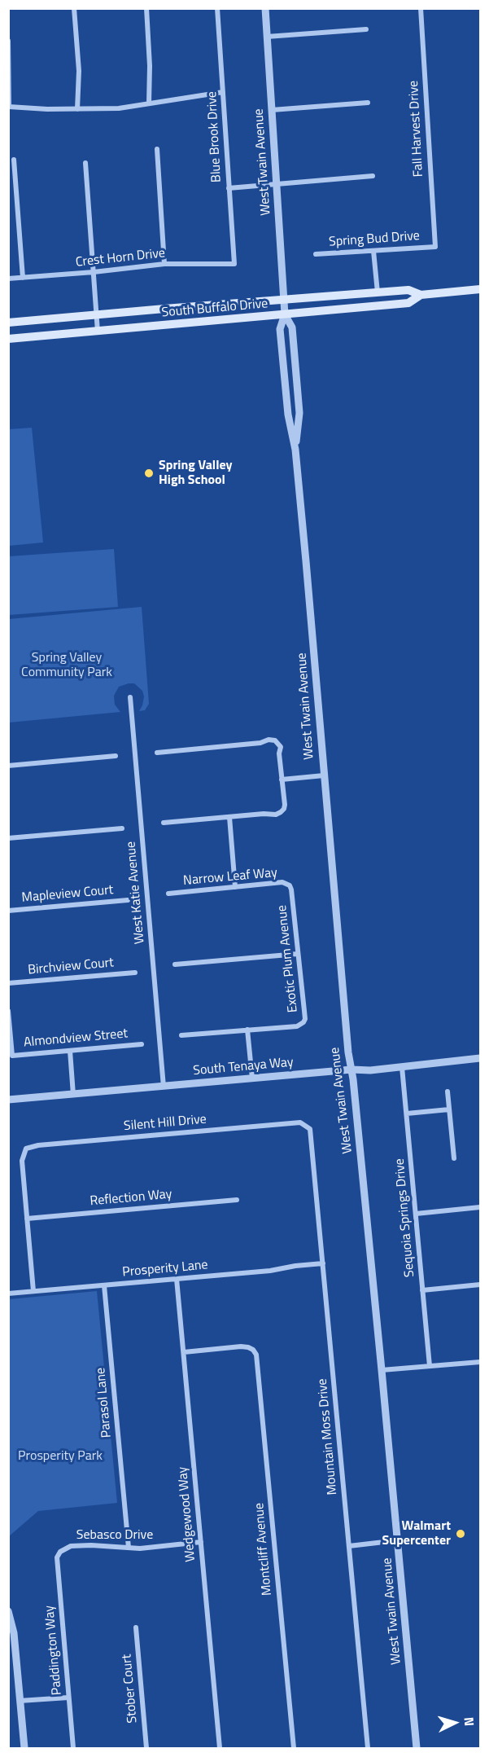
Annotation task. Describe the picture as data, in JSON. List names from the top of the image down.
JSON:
{
  "streets": {
    "main road": ["South Buffalo Drive"],
    "street": [
      "Fall Harvest Drive",
      "Blue Brook Drive",
      "West Twain Avenue",
      "Spring Bud Drive",
      "Crest Horn Drive",
      "Narrow Leaf Way",
      "West Katie Avenue",
      "Mapleview Court",
      "Exotic Plum Avenue",
      "Birchview Court",
      "Almondview Street",
      "South Tenaya Way",
      "Silent Hill Drive",
      "Reflection Way",
      "Sequoia Springs Drive",
      "Prosperity Lane",
      "Parasol Lane",
      "Mountain Moss Drive",
      "Wedgewood Way",
      "Sebasco Drive",
      "Montcliff Avenue",
      "Paddington Way",
      "Stober Court"
    ]
  },
  "crossings": [
    ["Fall Harvest Drive", "Spring Bud Drive"],
    ["Blue Brook Drive", "Crest Horn Drive"],
    ["West Twain Avenue", "South Buffalo Drive"],
    ["West Twain Avenue", "South Tenaya Way"],
    ["Narrow Leaf Way", "Exotic Plum Avenue"],
    ["West Katie Avenue", "South Tenaya Way"],
    ["South Tenaya Way", "Sequoia Springs Drive"],
    ["Silent Hill Drive", "Reflection Way"],
    ["Silent Hill Drive", "Mountain Moss Drive"],
    ["Prosperity Lane", "Parasol Lane"],
    ["Prosperity Lane", "Mountain Moss Drive"],
    ["Prosperity Lane", "Wedgewood Way"],
    ["Parasol Lane", "Sebasco Drive"],
    ["Wedgewood Way", "Sebasco Drive"],
    ["Wedgewood Way", "Montcliff Avenue"],
    ["Sebasco Drive", "Paddington Way"]
  ],
  "parks": ["Spring Valley Community Park", "Prosperity Park"],
  "places": ["Spring Valley High School", "Walmart Supercenter"],
  "north": "right"
}
